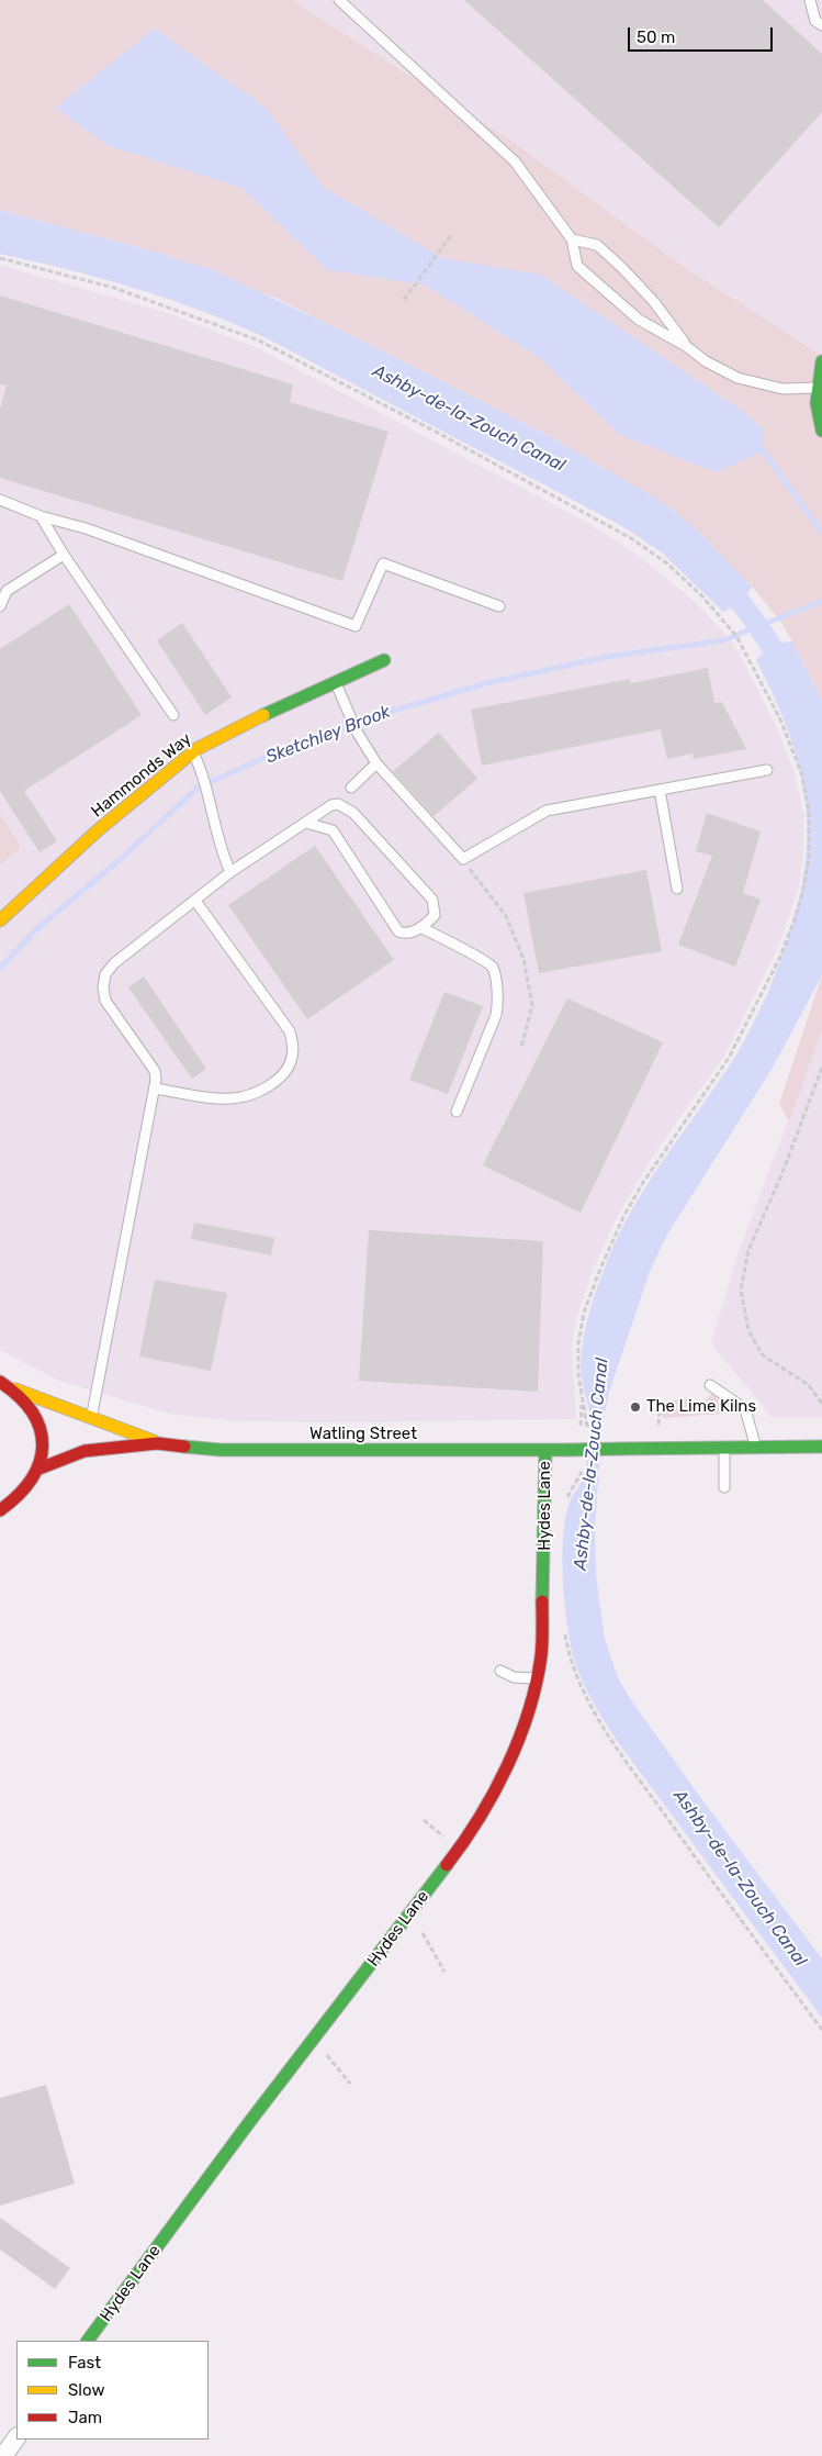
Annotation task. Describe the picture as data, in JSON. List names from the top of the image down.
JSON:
{
  "streets": {
    "main road": ["Hammonds Way", "Watling Street", "Hydes Lane"]
  },
  "crossings": [
    ["Watling Street", "Hydes Lane"]
  ],
  "water": ["Ashby-de-la-Zouch Canal", "Sketchley Brook"],
  "places": ["The Lime Kilns"],
  "legend": ["Fast", "Slow", "Jam"],
  "scale_bar": "50 m"
}
